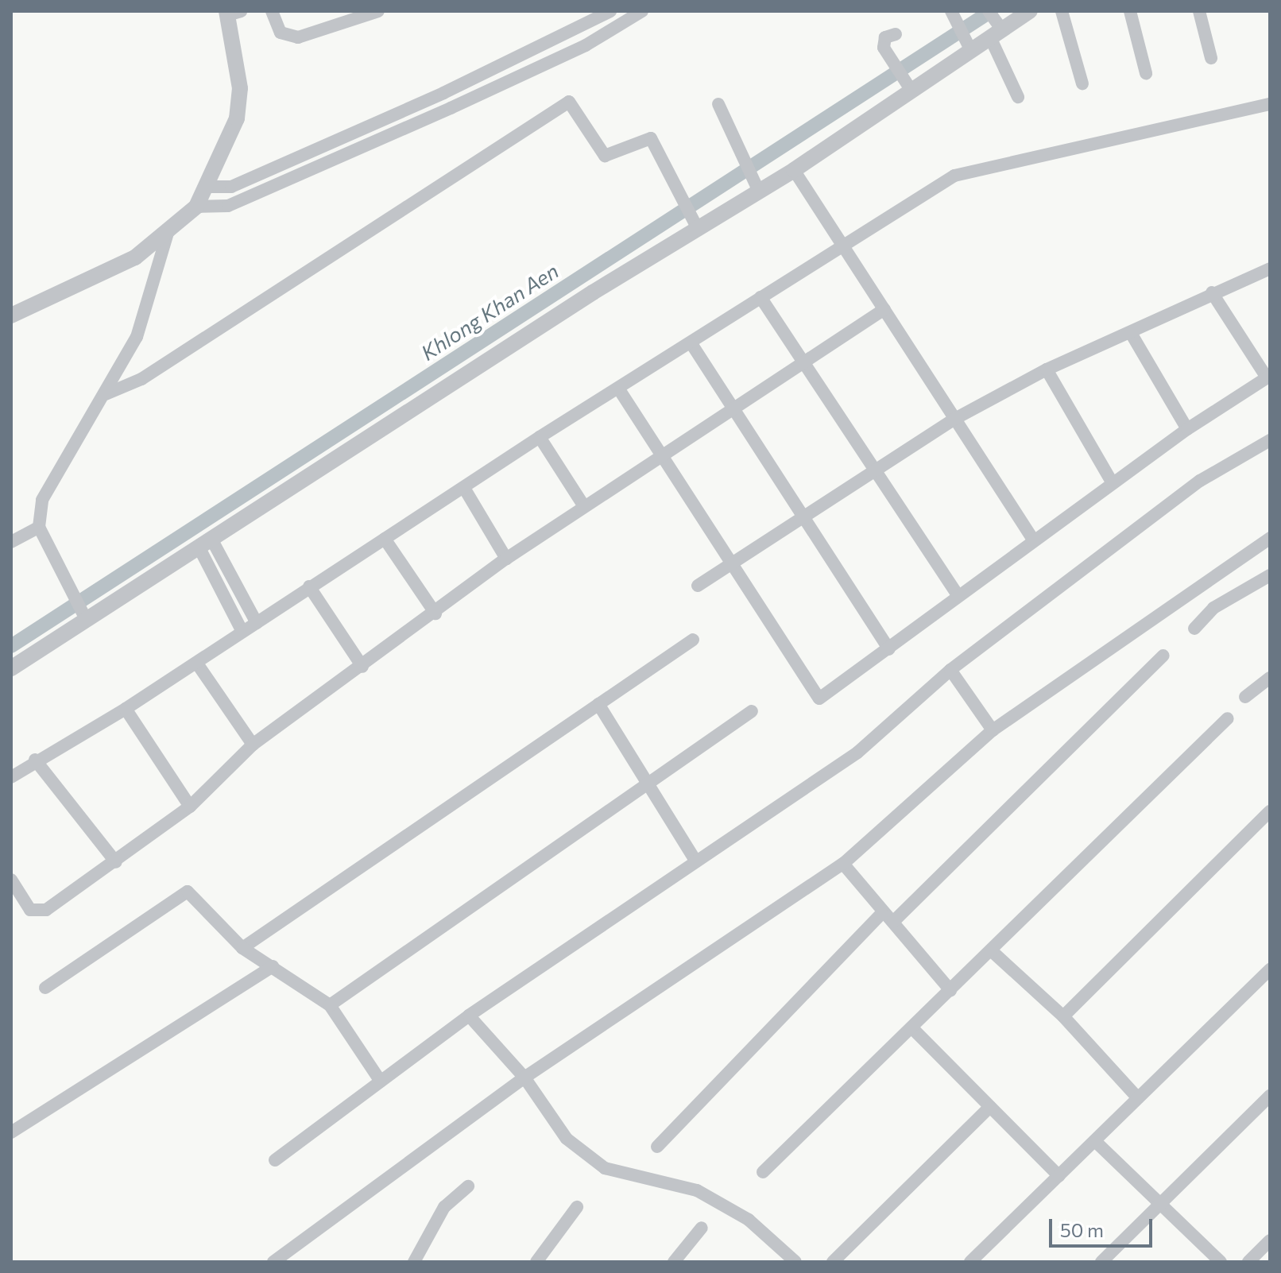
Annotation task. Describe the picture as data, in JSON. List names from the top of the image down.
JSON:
{
  "water": ["Khlong Khan Aen"],
  "scale_bar": "50 m"
}
